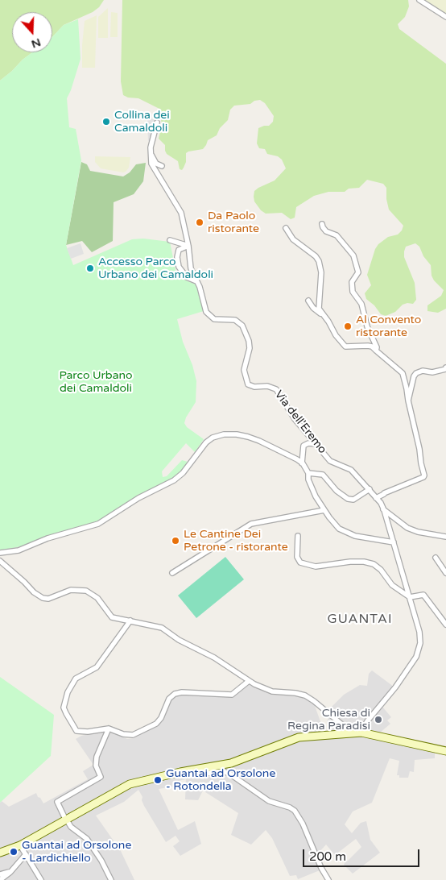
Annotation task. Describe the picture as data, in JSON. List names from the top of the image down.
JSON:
{
  "streets": {
    "street": ["Via dell'Eremo"]
  },
  "districts": ["GUANTAI"],
  "parks": ["Parco Urbano dei Camaldoli"],
  "places": [
    "Collina dei Camaldoli",
    "Da Paolo ristorante",
    "Accesso Parco Urbano dei Camaldoli",
    "Al Convento ristorante",
    "Le Cantine Dei Petrone - ristorante",
    "Chiesa di Regina Paradisi",
    "Guantai ad Orsolone - Rotondella",
    "Guantai ad Orsolone - Lardichiello"
  ],
  "scale_bar": "200 m",
  "north": "bottom"
}
